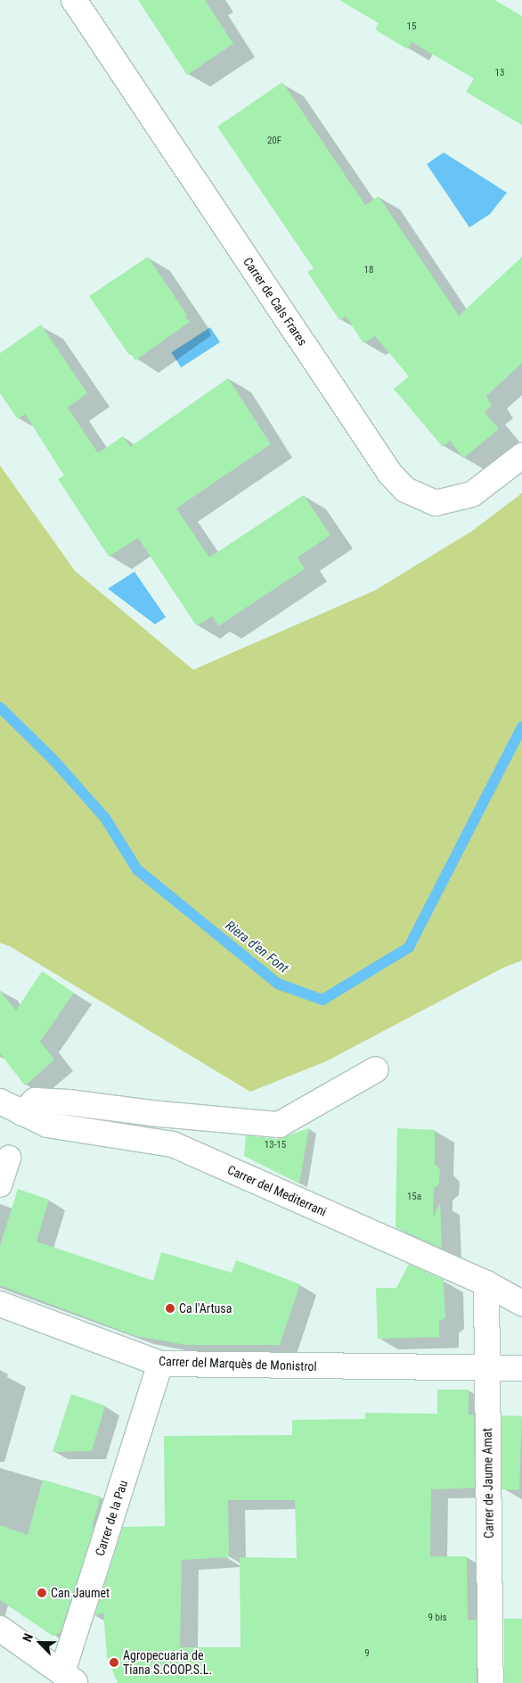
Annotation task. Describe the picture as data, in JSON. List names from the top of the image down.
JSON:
{
  "streets": {
    "street": [
      "Carrer de Cals Frares",
      "Carrer del Mediterrani",
      "Carrer del Marquès de Monistrol",
      "Carrer de Jaume Amat",
      "Carrer de la Pau"
    ]
  },
  "crossings": [
    ["Carrer del Mediterrani", "Carrer de Jaume Amat"],
    ["Carrer del Marquès de Monistrol", "Carrer de Jaume Amat"],
    ["Carrer del Marquès de Monistrol", "Carrer de la Pau"]
  ],
  "water": ["Riera d'en Font"],
  "places": ["Ca l'Artusa", "Can Jaumet", "Agropecuaria de Tiana S.COOP.S.L."],
  "house_numbers": [
    "15",
    "13",
    "20F",
    "18",
    "13-15",
    "15a",
    "9 bis",
    "9"
  ],
  "north": "top left"
}
